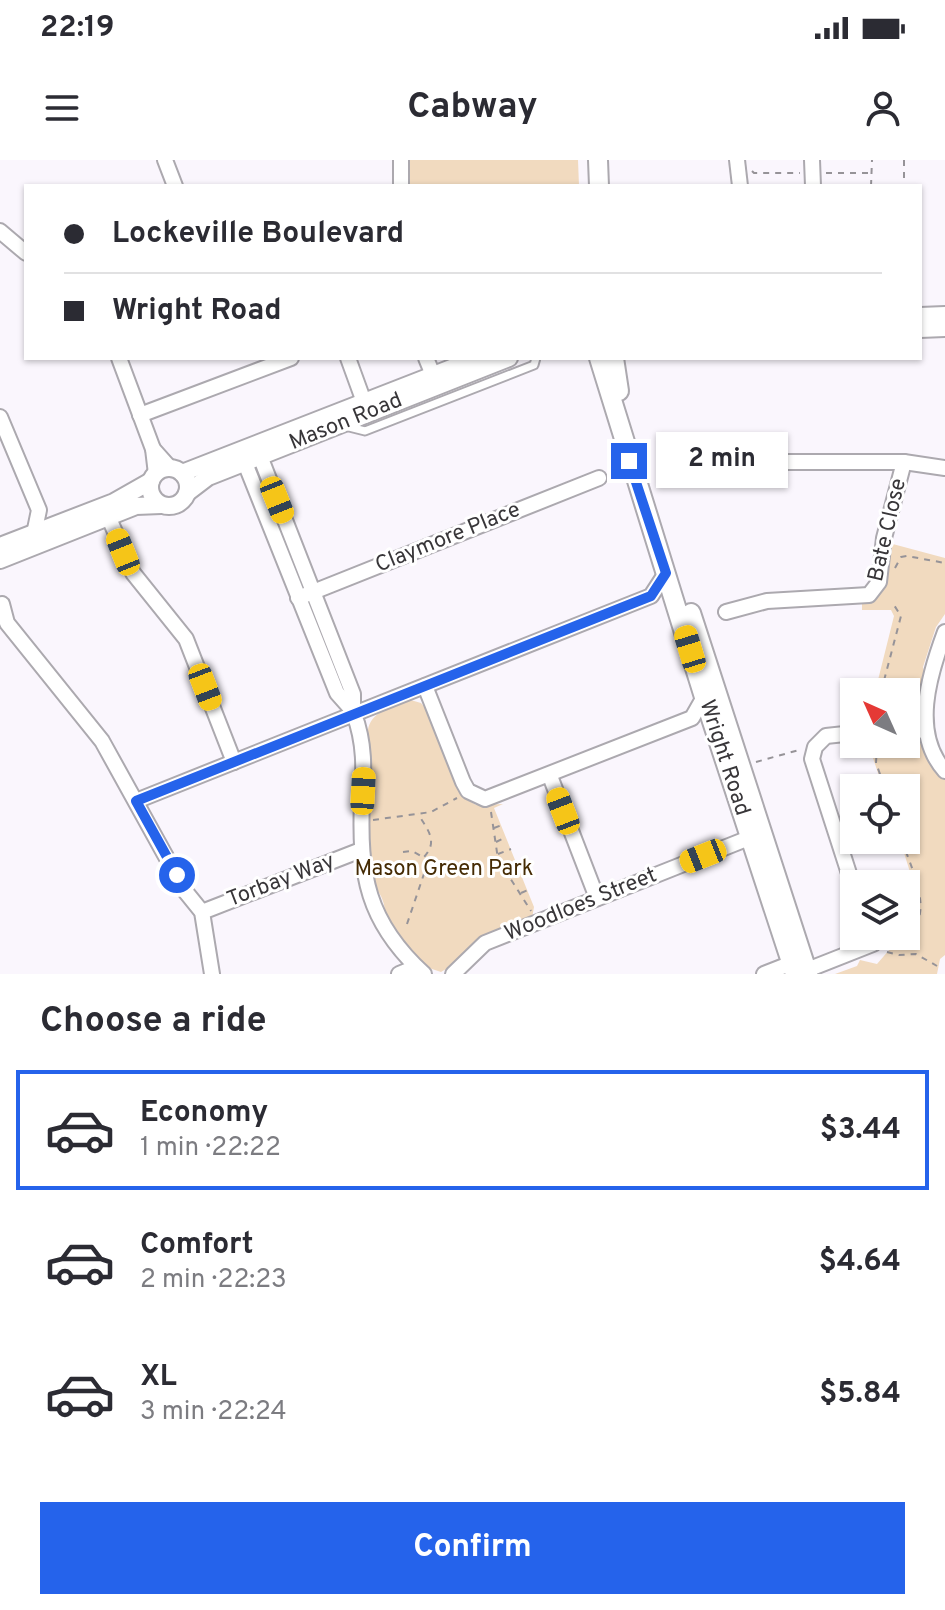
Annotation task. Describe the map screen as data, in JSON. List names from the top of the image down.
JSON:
{
  "streets": {
    "main road": ["Wright Road"],
    "street": [
      "Mason Road",
      "Bate Close",
      "Claymore Place",
      "Torbay Way",
      "Woodloes Street"
    ]
  },
  "crossings": [
    ["Wright Road", "Woodloes Street"]
  ],
  "parks": ["Mason Green Park"],
  "north": "top left",
  "page": {
    "status": "22:19",
    "header": "Cabway",
    "banner": ["Lockeville Boulevard", "Wright Road"],
    "bubble": "2 min",
    "heading": "Choose a ride",
    "list": [
      {
        "name": "Economy",
        "note": "1 min · 22:22",
        "value": "$3.44"
      },
      {
        "name": "Comfort",
        "note": "2 min · 22:23",
        "value": "$4.64"
      },
      {
        "name": "XL",
        "note": "3 min · 22:24",
        "value": "$5.84"
      }
    ],
    "buttons": "Confirm"
  }
}
